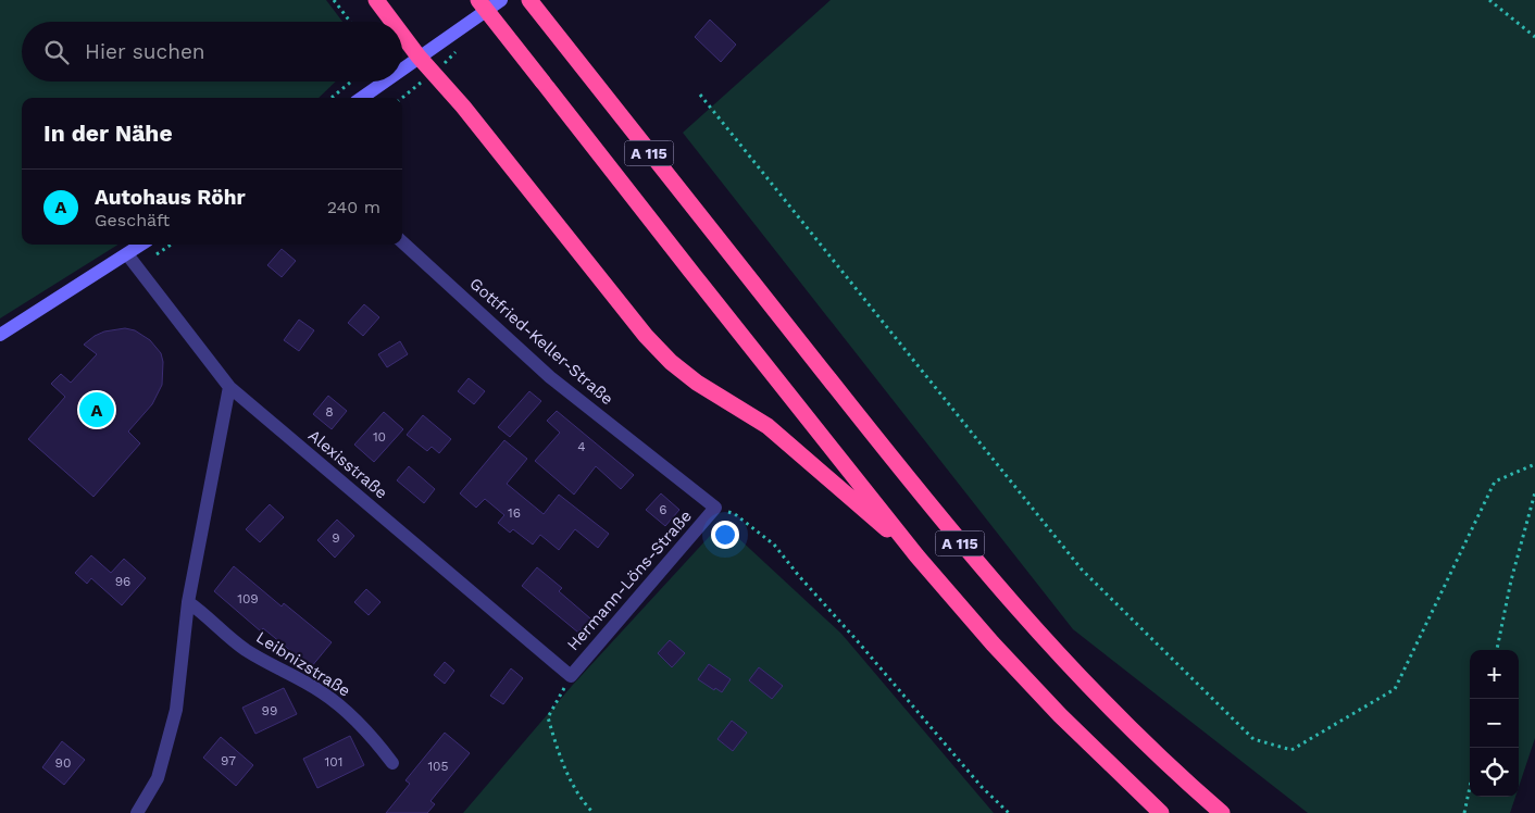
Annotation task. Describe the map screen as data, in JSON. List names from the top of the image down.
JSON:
{
  "streets": {
    "highway": ["A 115"],
    "street": [
      "Gottfried-Keller-Straße",
      "Alexisstraße",
      "Hermann-Löns-Straße",
      "Leibnizstraße"
    ]
  },
  "crossings": [
    ["Gottfried-Keller-Straße", "Hermann-Löns-Straße"],
    ["Alexisstraße", "Hermann-Löns-Straße"]
  ],
  "house_numbers": [
    "8",
    "10",
    "4",
    "6",
    "16",
    "9",
    "96",
    "109",
    "99",
    "97",
    "101",
    "90",
    "105"
  ],
  "page": {
    "search": "Hier suchen",
    "heading": "In der Nähe",
    "list": [
      {
        "mark": "A",
        "name": "Autohaus Röhr",
        "note": "Geschäft",
        "value": "240 m"
      }
    ],
    "pins": "A",
    "map_buttons": ["+", "−"]
  }
}
